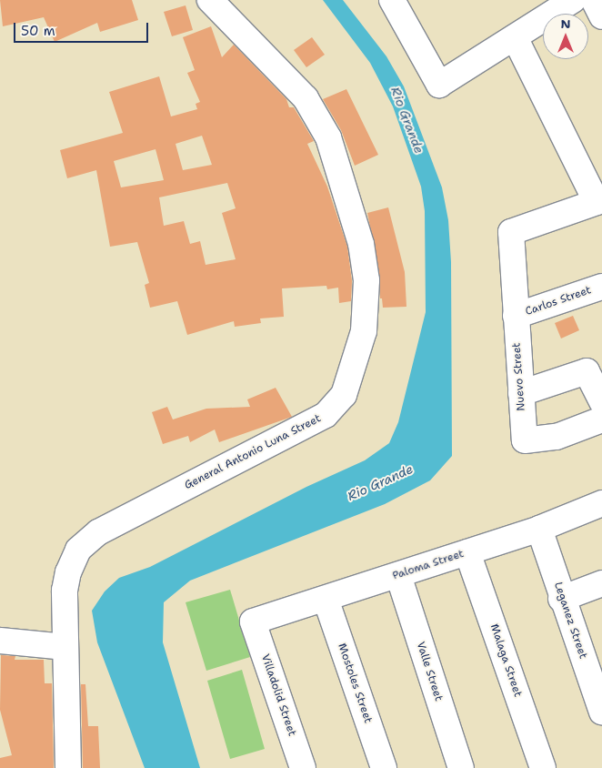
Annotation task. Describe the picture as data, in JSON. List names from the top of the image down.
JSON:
{
  "streets": {
    "street": [
      "Carlos Street",
      "Nuevo Street",
      "General Antonio Luna Street",
      "Paloma Street",
      "Leganez Street",
      "Malaga Street",
      "Valle Street",
      "Mostoles Street",
      "Villadolid Street"
    ]
  },
  "crossings": [
    ["Carlos Street", "Nuevo Street"],
    ["Paloma Street", "Leganez Street"],
    ["Paloma Street", "Malaga Street"],
    ["Paloma Street", "Valle Street"],
    ["Paloma Street", "Mostoles Street"],
    ["Paloma Street", "Villadolid Street"]
  ],
  "water": ["Rio Grande"],
  "scale_bar": "50 m",
  "north": "top"
}
